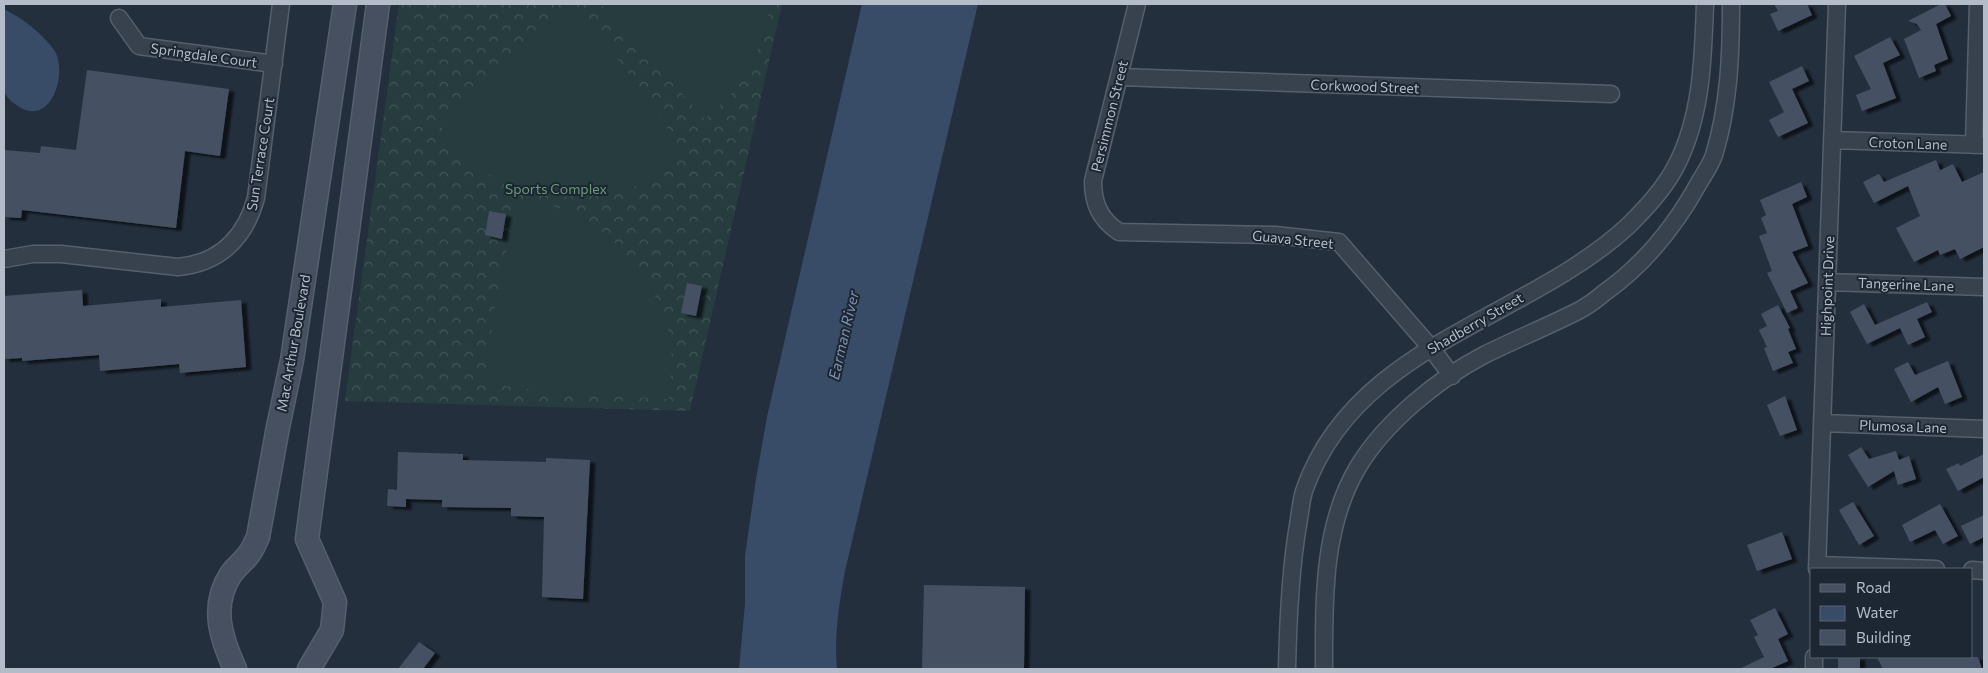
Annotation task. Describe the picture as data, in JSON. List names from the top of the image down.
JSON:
{
  "streets": {
    "street": [
      "Springdale Court",
      "Corkwood Street",
      "Persimmon Street",
      "Croton Lane",
      "Sun Terrace Court",
      "Guava Street",
      "Tangerine Lane",
      "Highpoint Drive",
      "Shadberry Street",
      "Mac Arthur Boulevard",
      "Plumosa Lane"
    ]
  },
  "crossings": [
    ["Springdale Court", "Sun Terrace Court"],
    ["Corkwood Street", "Persimmon Street"],
    ["Persimmon Street", "Guava Street"],
    ["Croton Lane", "Highpoint Drive"],
    ["Guava Street", "Shadberry Street"],
    ["Tangerine Lane", "Highpoint Drive"],
    ["Highpoint Drive", "Plumosa Lane"]
  ],
  "water": ["Earman River"],
  "parks": ["Sports Complex"],
  "legend": ["Road", "Water", "Building"]
}
